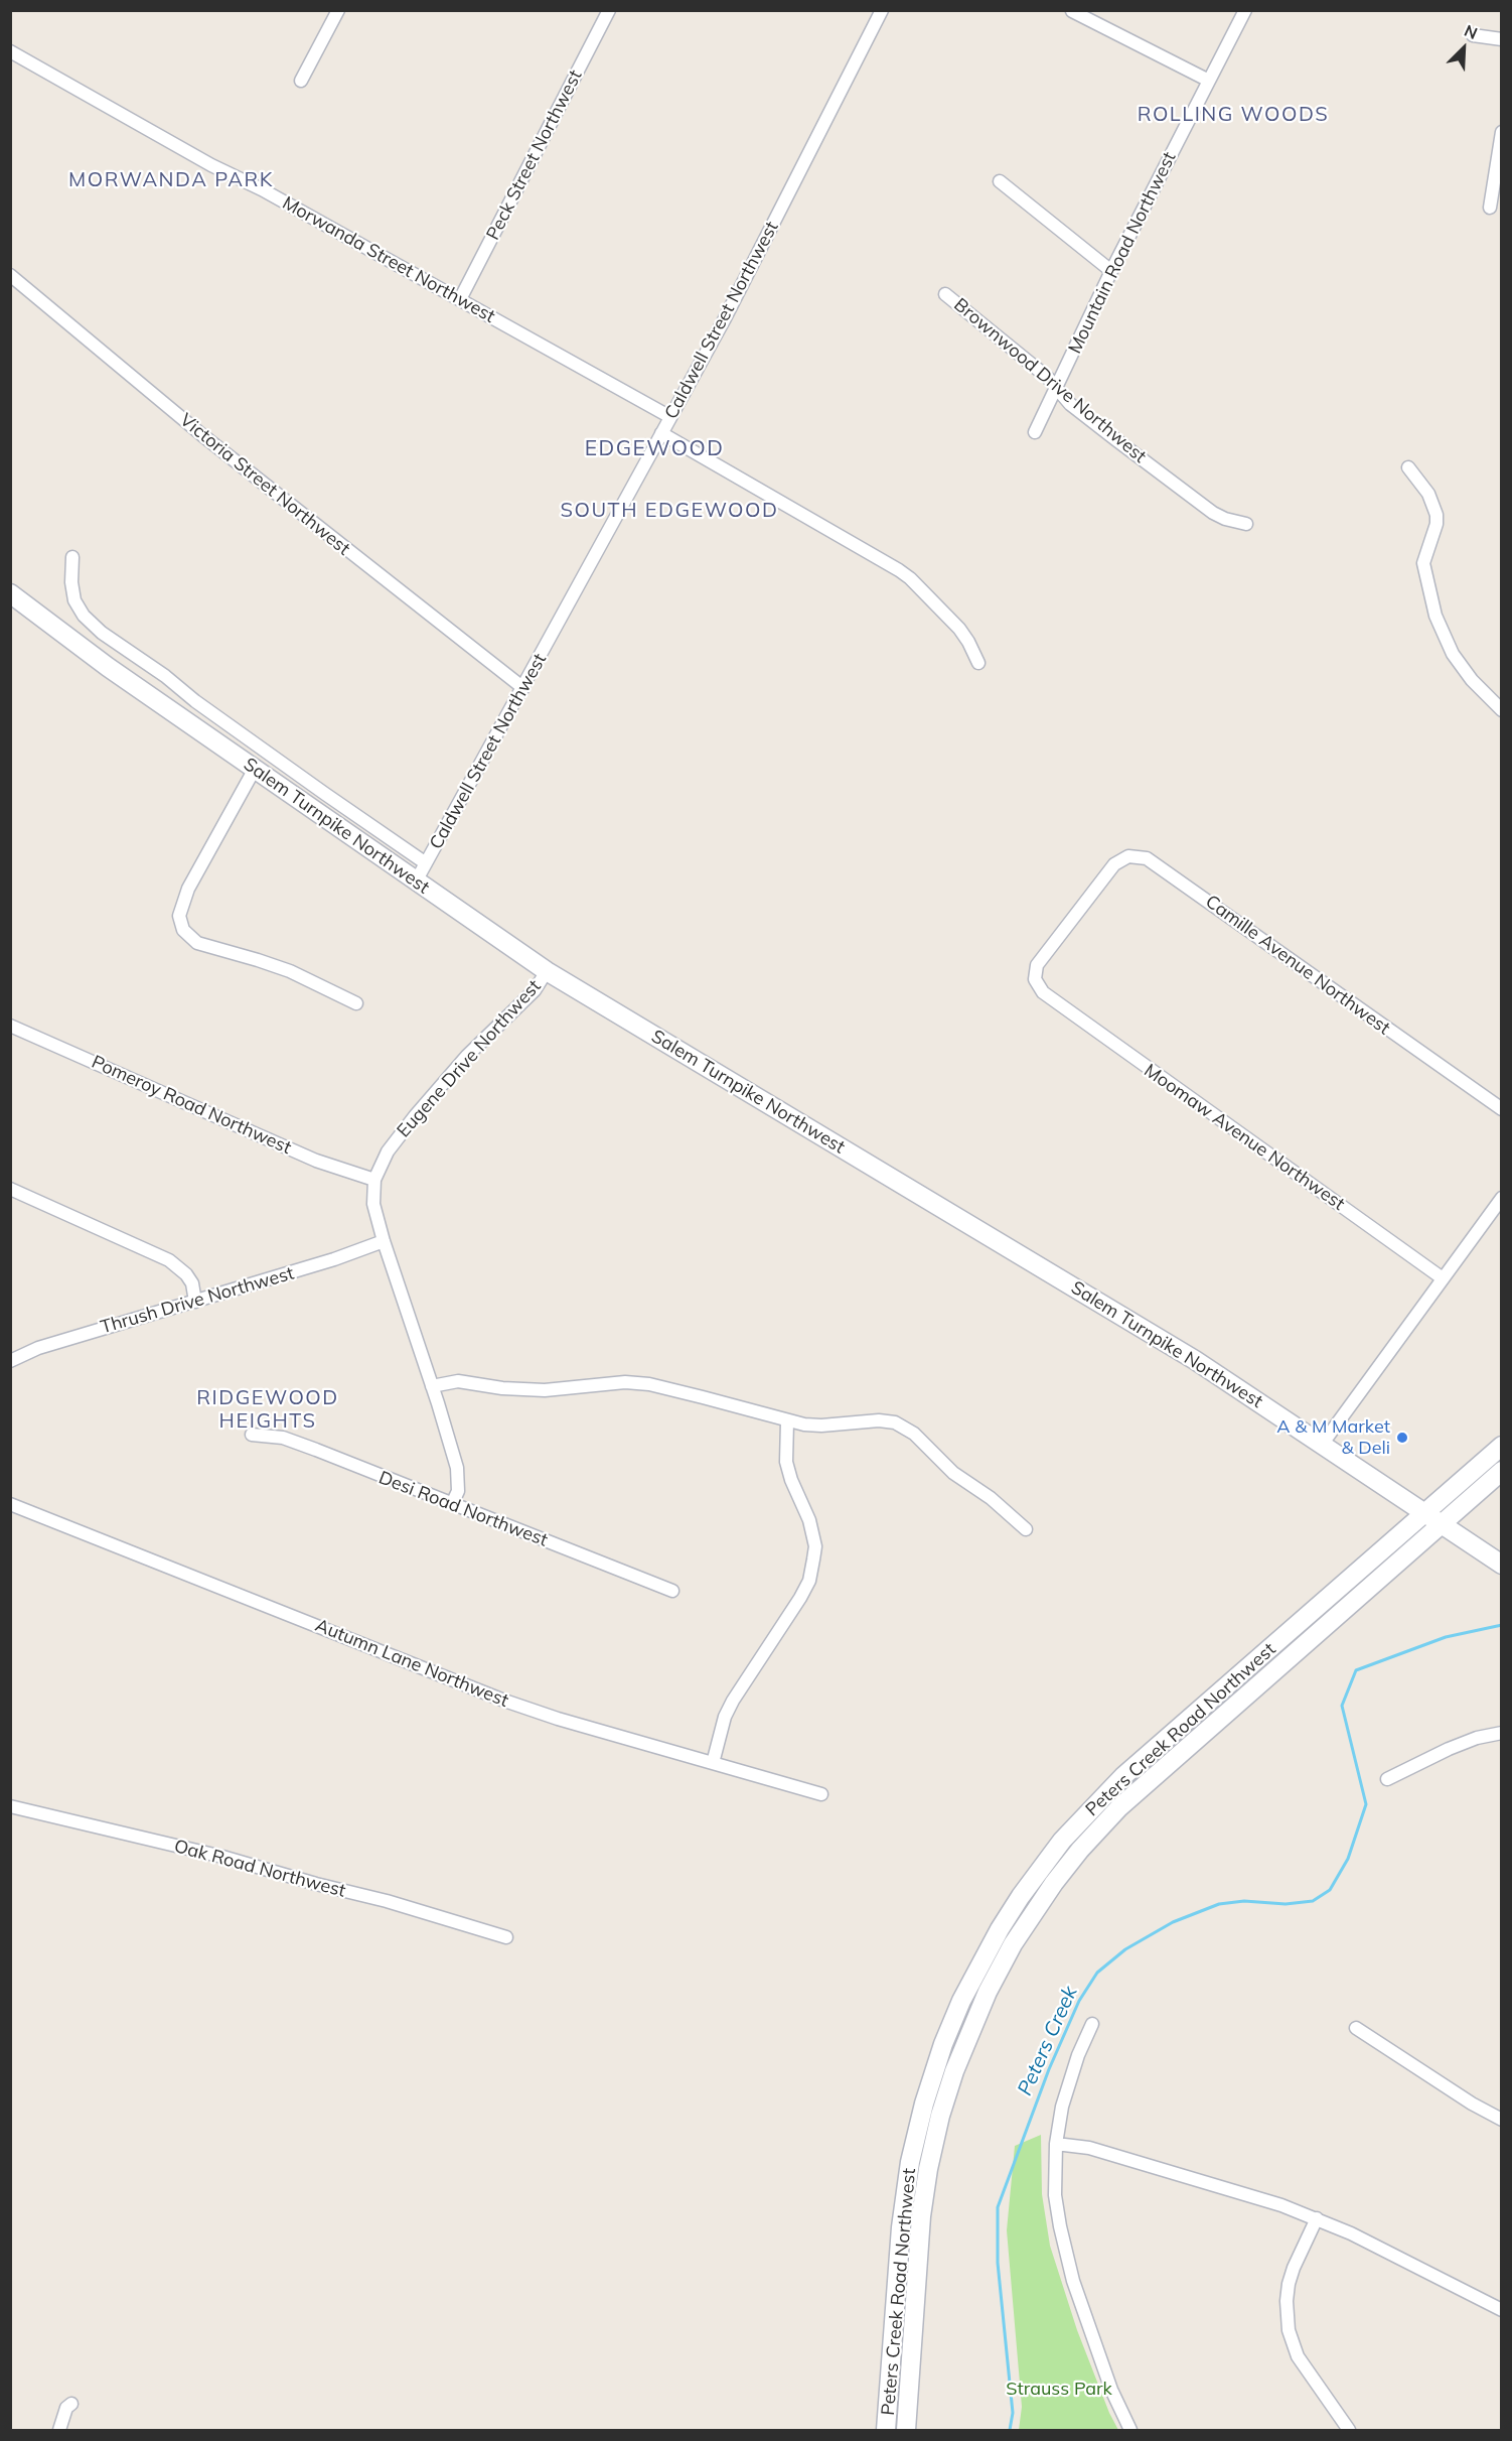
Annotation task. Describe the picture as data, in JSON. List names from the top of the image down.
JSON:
{
  "streets": {
    "main road": ["Salem Turnpike Northwest", "Peters Creek Road Northwest"],
    "street": [
      "Peck Street Northwest",
      "Mountain Road Northwest",
      "Morwanda Street Northwest",
      "Caldwell Street Northwest",
      "Brownwood Drive Northwest",
      "Victoria Street Northwest",
      "Camille Avenue Northwest",
      "Eugene Drive Northwest",
      "Pomeroy Road Northwest",
      "Moomaw Avenue Northwest",
      "Thrush Drive Northwest",
      "Desi Road Northwest",
      "Autumn Lane Northwest",
      "Oak Road Northwest"
    ]
  },
  "crossings": [
    ["Peck Street Northwest", "Morwanda Street Northwest"],
    ["Mountain Road Northwest", "Brownwood Drive Northwest"],
    ["Morwanda Street Northwest", "Caldwell Street Northwest"],
    ["Caldwell Street Northwest", "Victoria Street Northwest"],
    ["Caldwell Street Northwest", "Salem Turnpike Northwest"],
    ["Salem Turnpike Northwest", "Eugene Drive Northwest"],
    ["Salem Turnpike Northwest", "Peters Creek Road Northwest"],
    ["Camille Avenue Northwest", "Moomaw Avenue Northwest"],
    ["Eugene Drive Northwest", "Pomeroy Road Northwest"],
    ["Eugene Drive Northwest", "Thrush Drive Northwest"],
    ["Eugene Drive Northwest", "Desi Road Northwest"]
  ],
  "districts": [
    "ROLLING WOODS",
    "MORWANDA PARK",
    "EDGEWOOD",
    "SOUTH EDGEWOOD",
    "RIDGEWOOD HEIGHTS"
  ],
  "water": ["Peters Creek"],
  "parks": ["Strauss Park"],
  "places": ["A & M Market & Deli"],
  "north": "top right"
}
